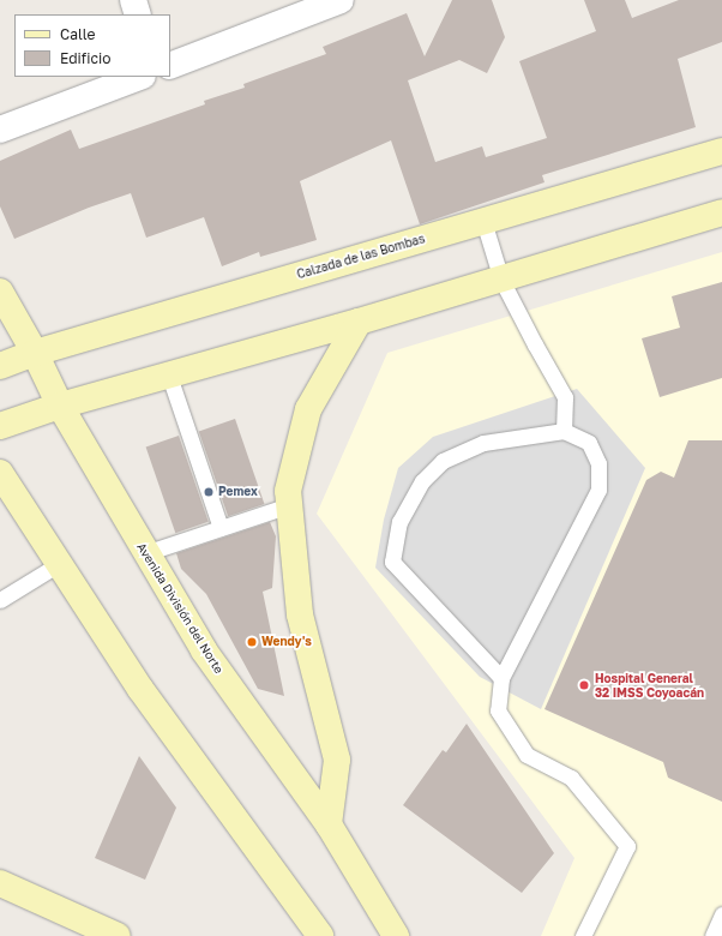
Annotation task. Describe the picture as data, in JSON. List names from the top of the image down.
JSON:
{
  "streets": {
    "main road": ["Calzada de las Bombas", "Avenida División del Norte"]
  },
  "crossings": [
    ["Calzada de las Bombas", "Avenida División del Norte"]
  ],
  "places": ["Pemex", "Wendy's", "Hospital General 32 IMSS Coyoacán"],
  "legend": ["Calle", "Edificio"]
}
